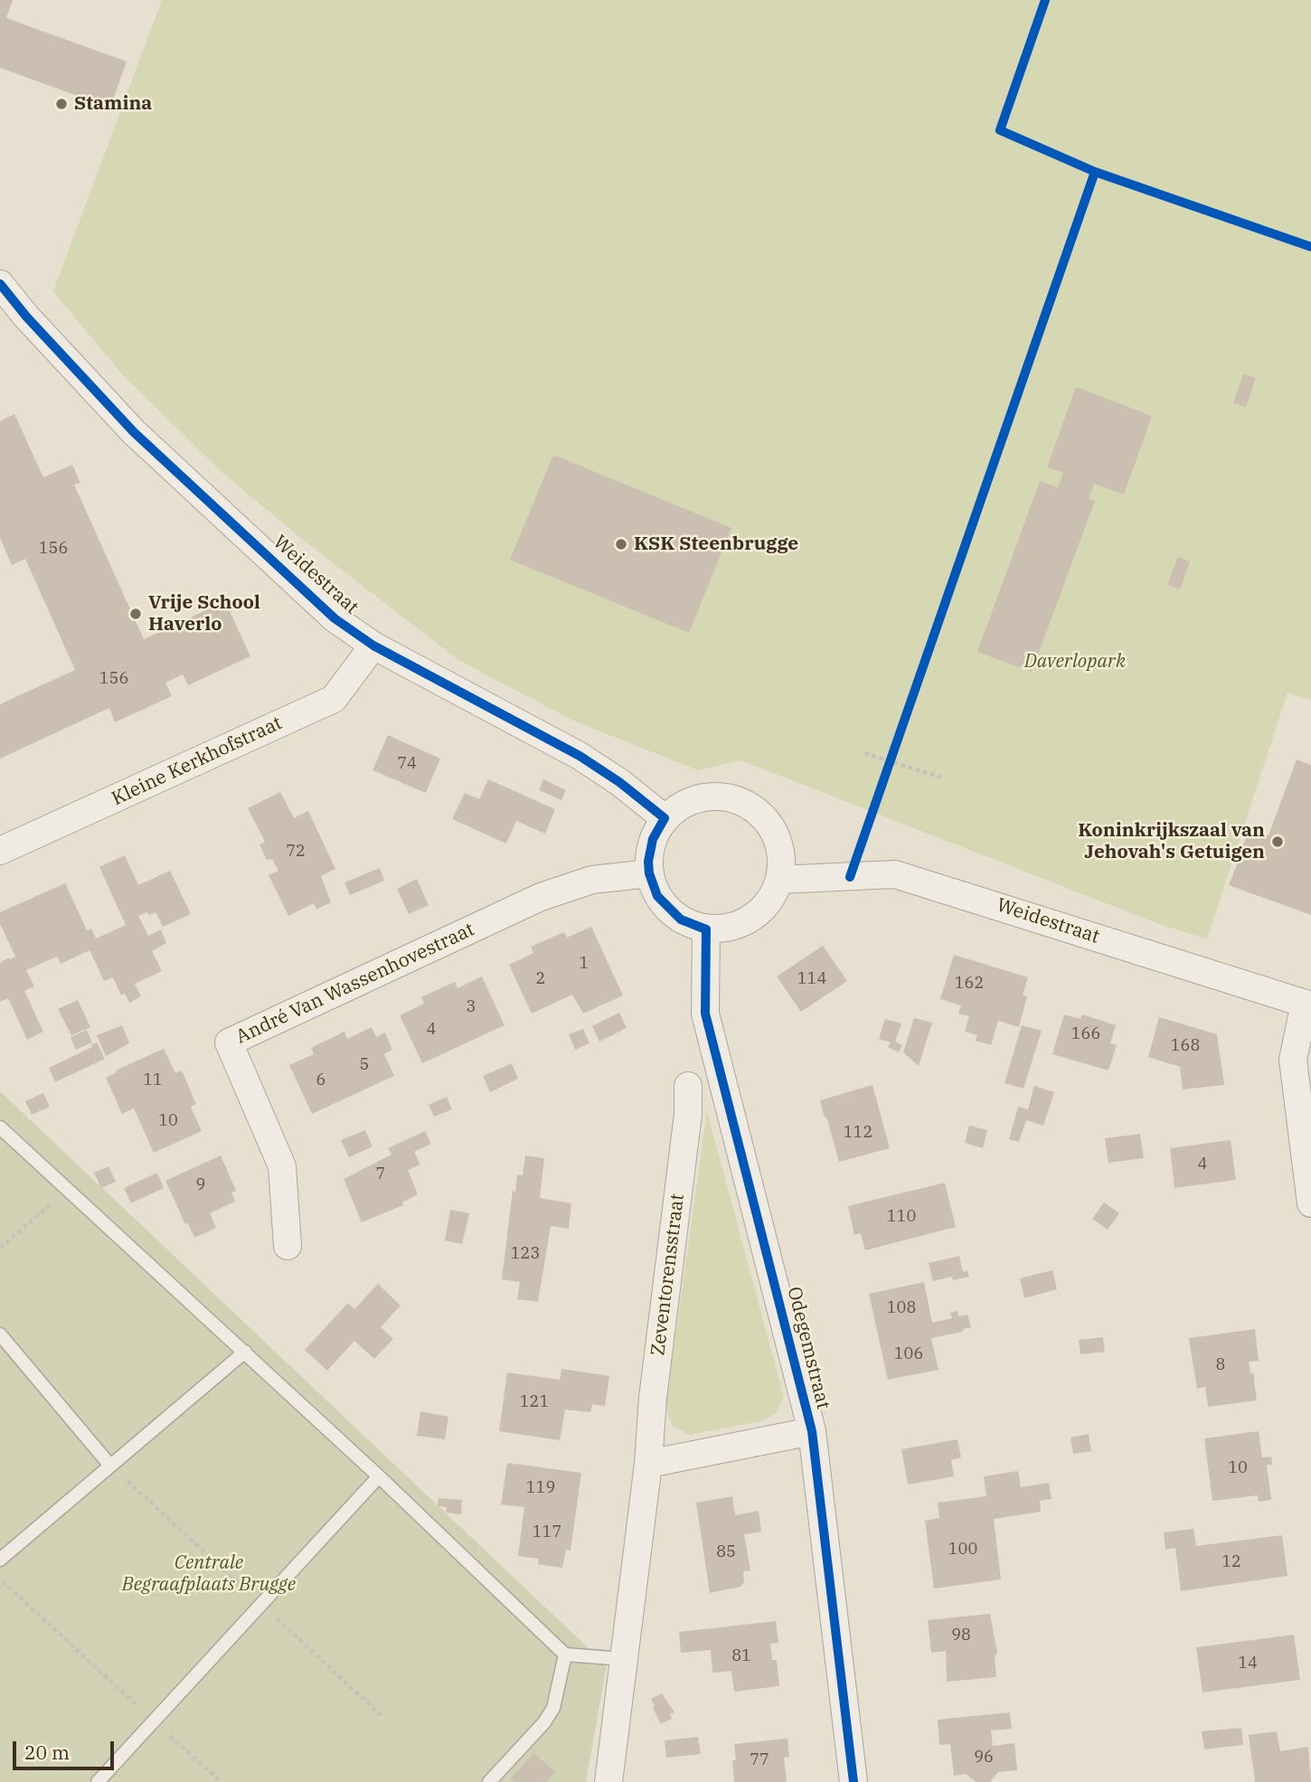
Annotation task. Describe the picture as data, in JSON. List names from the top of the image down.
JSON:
{
  "streets": {
    "street": [
      "Weidestraat",
      "Kleine Kerkhofstraat",
      "André Van Wassenhovestraat",
      "Zeventorensstraat",
      "Odegemstraat"
    ]
  },
  "crossings": [
    ["Weidestraat", "Kleine Kerkhofstraat"],
    ["Weidestraat", "André Van Wassenhovestraat"],
    ["Weidestraat", "Odegemstraat"],
    ["André Van Wassenhovestraat", "Odegemstraat"]
  ],
  "parks": ["Daverlopark", "Centrale Begraafplaats Brugge"],
  "places": [
    "Stamina",
    "KSK Steenbrugge",
    "Vrije School Haverlo",
    "Koninkrijkszaal van Jehovah's Getuigen"
  ],
  "house_numbers": [
    "156",
    "156",
    "74",
    "72",
    "1",
    "2",
    "114",
    "162",
    "3",
    "4",
    "166",
    "168",
    "5",
    "11",
    "6",
    "10",
    "112",
    "4",
    "7",
    "9",
    "110",
    "123",
    "108",
    "106",
    "8",
    "121",
    "10",
    "119",
    "117",
    "100",
    "85",
    "12",
    "98",
    "81",
    "14",
    "96",
    "77"
  ],
  "scale_bar": "20 m"
}
